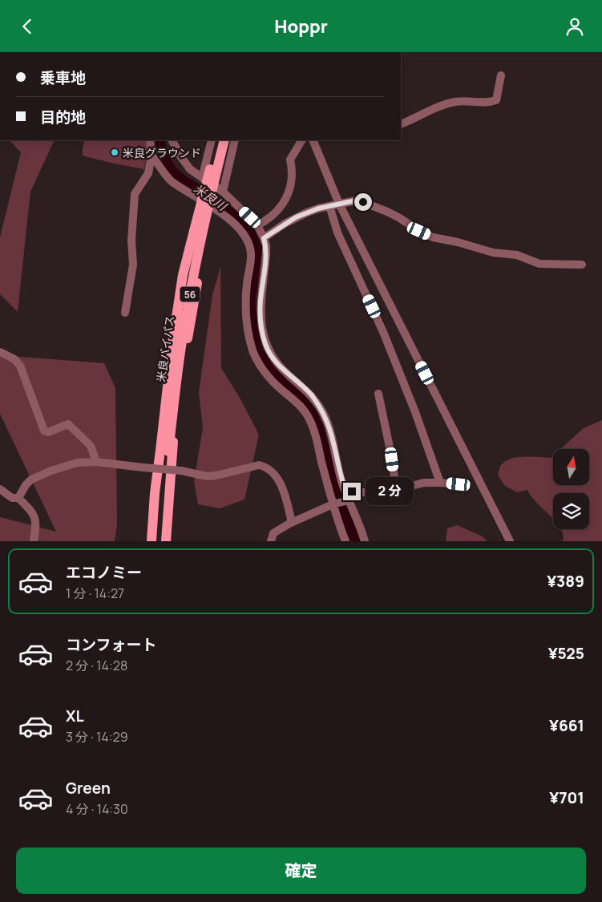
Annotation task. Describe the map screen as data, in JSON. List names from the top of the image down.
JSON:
{
  "streets": {
    "main road": ["56", "米良バイパス"]
  },
  "water": ["米良川"],
  "places": ["米良グラウンド"],
  "north": "top",
  "page": {
    "header": "Hoppr",
    "banner": ["乗車地", "目的地"],
    "bubble": "2 分",
    "list": [
      {
        "name": "エコノミー",
        "note": "1 分 · 14:27",
        "value": "¥389"
      },
      {
        "name": "コンフォート",
        "note": "2 分 · 14:28",
        "value": "¥525"
      },
      {
        "name": "XL",
        "note": "3 分 · 14:29",
        "value": "¥661"
      },
      {
        "name": "Green",
        "note": "4 分 · 14:30",
        "value": "¥701"
      }
    ],
    "buttons": "確定"
  }
}
